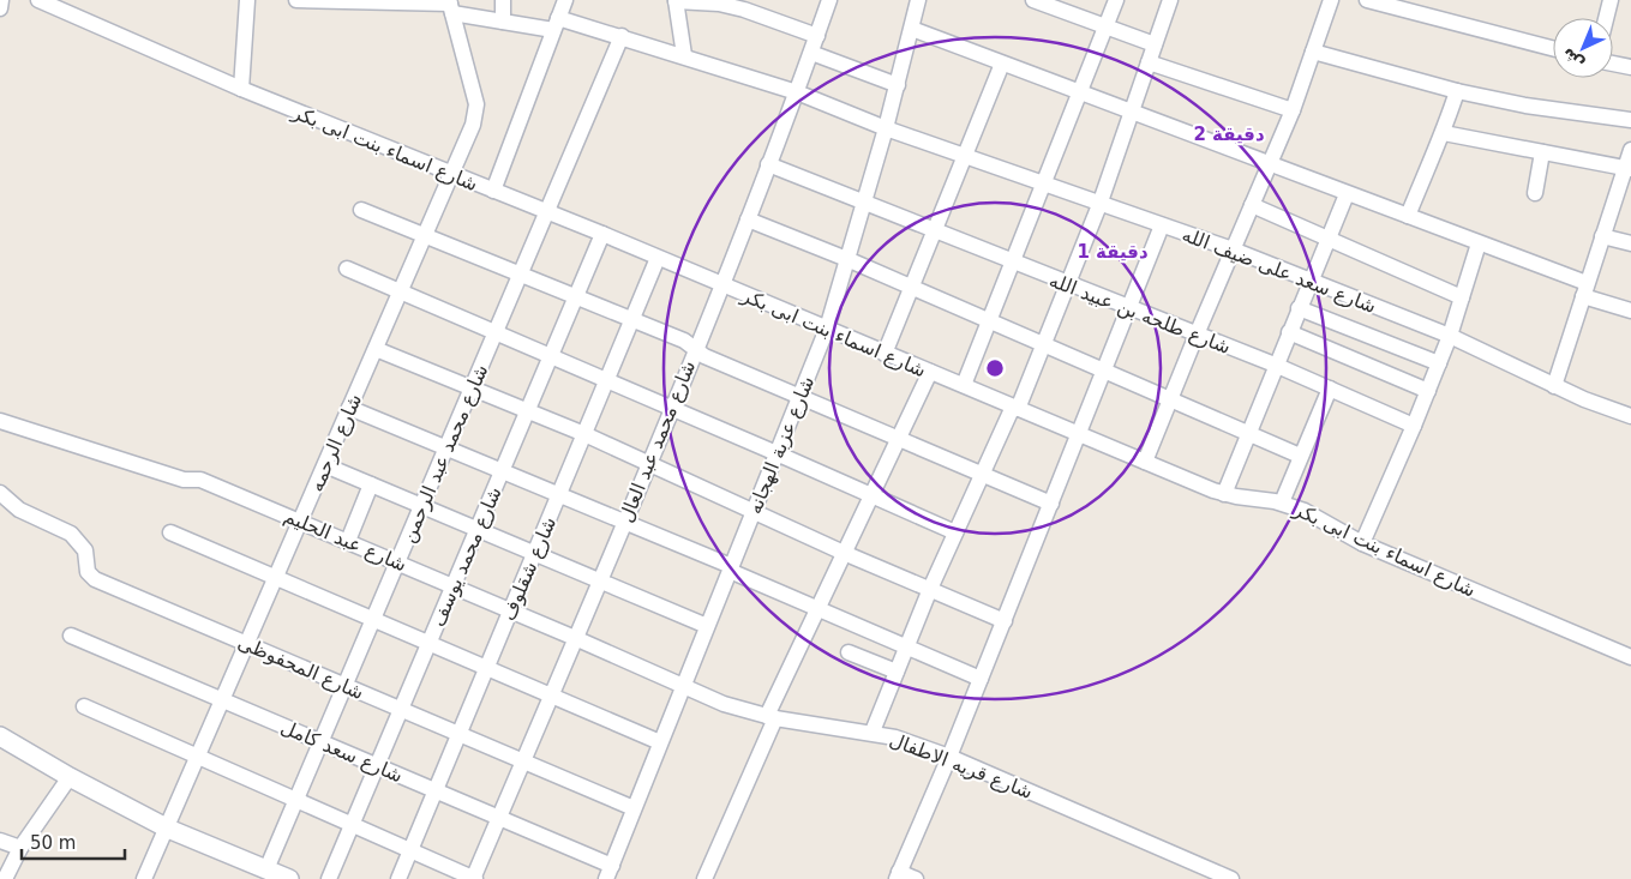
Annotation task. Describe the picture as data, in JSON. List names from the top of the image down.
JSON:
{
  "streets": {
    "street": [
      "شارع اسماء بنت ابى بكر",
      "شارع سعد على ضيف الله",
      "شارع طلحه بن عبيد الله",
      "شارع محمد عبد العال",
      "شارع الرحمه",
      "شارع عزبة الهجانه",
      "شارع محمد عبد الرحمن",
      "شارع عبد الحليم",
      "شارع محمد يوسف",
      "شارع شقلوف",
      "شارع المحفوظى",
      "شارع سعد كامل",
      "شارع قريه الاطفال"
    ]
  },
  "crossings": [
    ["شارع اسماء بنت ابى بكر", "شارع محمد عبد العال"],
    ["شارع اسماء بنت ابى بكر", "شارع الرحمه"],
    ["شارع اسماء بنت ابى بكر", "شارع عزبة الهجانه"],
    ["شارع اسماء بنت ابى بكر", "شارع محمد عبد الرحمن"],
    ["شارع اسماء بنت ابى بكر", "شارع محمد يوسف"],
    ["شارع اسماء بنت ابى بكر", "شارع شقلوف"],
    ["شارع سعد على ضيف الله", "شارع محمد عبد العال"],
    ["شارع سعد على ضيف الله", "شارع الرحمه"],
    ["شارع سعد على ضيف الله", "شارع عزبة الهجانه"],
    ["شارع سعد على ضيف الله", "شارع محمد عبد الرحمن"],
    ["شارع طلحه بن عبيد الله", "شارع محمد عبد العال"],
    ["شارع طلحه بن عبيد الله", "شارع عزبة الهجانه"],
    ["شارع محمد عبد العال", "شارع عبد الحليم"],
    ["شارع محمد عبد العال", "شارع المحفوظى"],
    ["شارع محمد عبد العال", "شارع سعد كامل"],
    ["شارع الرحمه", "شارع عبد الحليم"],
    ["شارع الرحمه", "شارع المحفوظى"],
    ["شارع الرحمه", "شارع سعد كامل"],
    ["شارع عزبة الهجانه", "شارع عبد الحليم"],
    ["شارع عزبة الهجانه", "شارع المحفوظى"],
    ["شارع عزبة الهجانه", "شارع سعد كامل"],
    ["شارع عزبة الهجانه", "شارع قريه الاطفال"],
    ["شارع محمد عبد الرحمن", "شارع عبد الحليم"],
    ["شارع محمد عبد الرحمن", "شارع المحفوظى"],
    ["شارع محمد عبد الرحمن", "شارع سعد كامل"],
    ["شارع عبد الحليم", "شارع محمد يوسف"],
    ["شارع عبد الحليم", "شارع شقلوف"],
    ["شارع عبد الحليم", "شارع قريه الاطفال"],
    ["شارع محمد يوسف", "شارع المحفوظى"],
    ["شارع محمد يوسف", "شارع سعد كامل"],
    ["شارع شقلوف", "شارع المحفوظى"],
    ["شارع شقلوف", "شارع سعد كامل"]
  ],
  "scale_bar": "50 m",
  "north": "bottom left",
  "rings": ["2 دقيقة", "1 دقيقة"]
}
